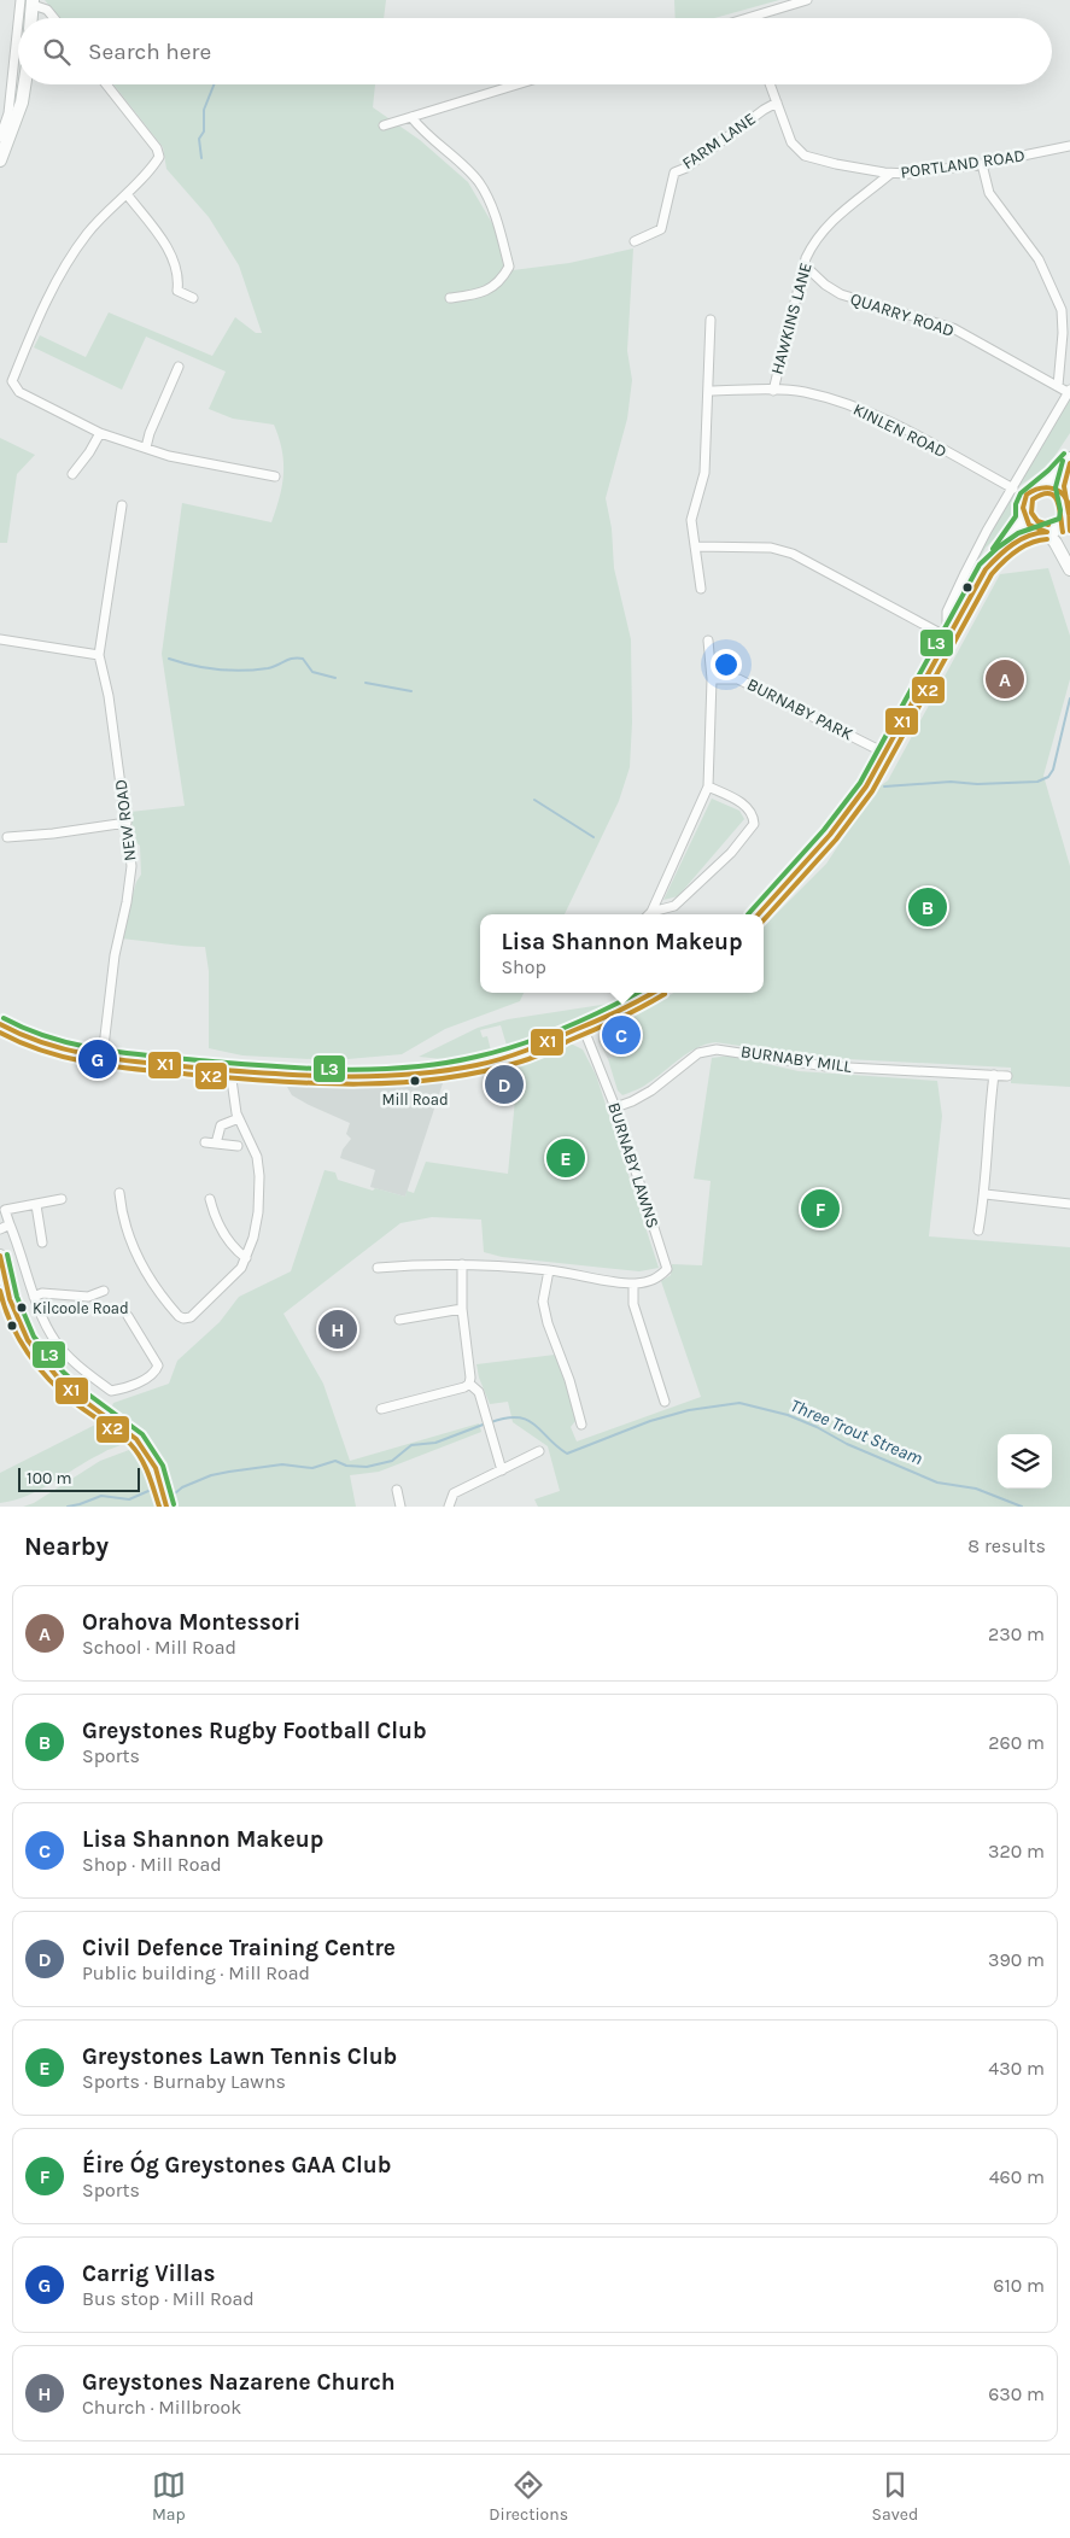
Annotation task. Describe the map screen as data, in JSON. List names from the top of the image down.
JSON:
{
  "streets": {
    "street": [
      "FARM LANE",
      "PORTLAND ROAD",
      "QUARRY ROAD",
      "HAWKINS LANE",
      "KINLEN ROAD",
      "BURNABY PARK",
      "NEW ROAD",
      "BURNABY MILL",
      "BURNABY LAWNS"
    ]
  },
  "crossings": [
    ["FARM LANE", "PORTLAND ROAD"],
    ["PORTLAND ROAD", "HAWKINS LANE"],
    ["QUARRY ROAD", "HAWKINS LANE"],
    ["HAWKINS LANE", "KINLEN ROAD"],
    ["BURNABY MILL", "BURNABY LAWNS"]
  ],
  "water": ["Three Trout Stream"],
  "places": ["Mill Road", "Kilcoole Road"],
  "lines": ["transit line L3", "transit line X1", "transit line X2"],
  "scale_bar": "100 m",
  "page": {
    "search": "Search here",
    "pins": [
      "A",
      "B",
      "C",
      "G",
      "D",
      "E",
      "F",
      "H"
    ],
    "popup": ["Lisa Shannon Makeup", "Shop"],
    "scale": "100 m",
    "heading": ["Nearby", "8 results"],
    "list": [
      {
        "mark": "A",
        "name": "Orahova Montessori",
        "note": "School · Mill Road",
        "value": "230 m"
      },
      {
        "mark": "B",
        "name": "Greystones Rugby Football Club",
        "note": "Sports",
        "value": "260 m"
      },
      {
        "mark": "C",
        "name": "Lisa Shannon Makeup",
        "note": "Shop · Mill Road",
        "value": "320 m"
      },
      {
        "mark": "D",
        "name": "Civil Defence Training Centre",
        "note": "Public building · Mill Road",
        "value": "390 m"
      },
      {
        "mark": "E",
        "name": "Greystones Lawn Tennis Club",
        "note": "Sports · Burnaby Lawns",
        "value": "430 m"
      },
      {
        "mark": "F",
        "name": "Éire Óg Greystones GAA Club",
        "note": "Sports",
        "value": "460 m"
      },
      {
        "mark": "G",
        "name": "Carrig Villas",
        "note": "Bus stop · Mill Road",
        "value": "610 m"
      },
      {
        "mark": "H",
        "name": "Greystones Nazarene Church",
        "note": "Church · Millbrook",
        "value": "630 m"
      }
    ],
    "nav": ["Map", "Directions", "Saved"]
  }
}
